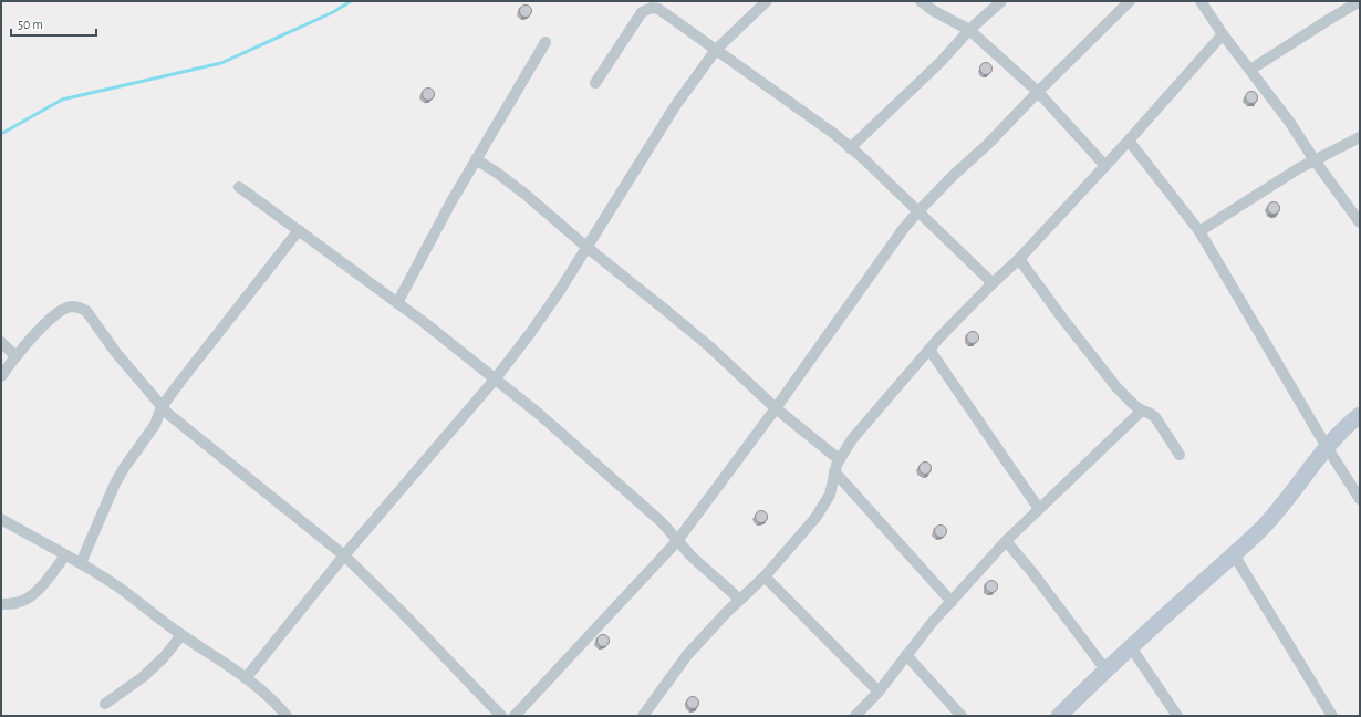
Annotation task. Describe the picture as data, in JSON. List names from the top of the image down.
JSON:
{
  "scale_bar": "50 m"
}
